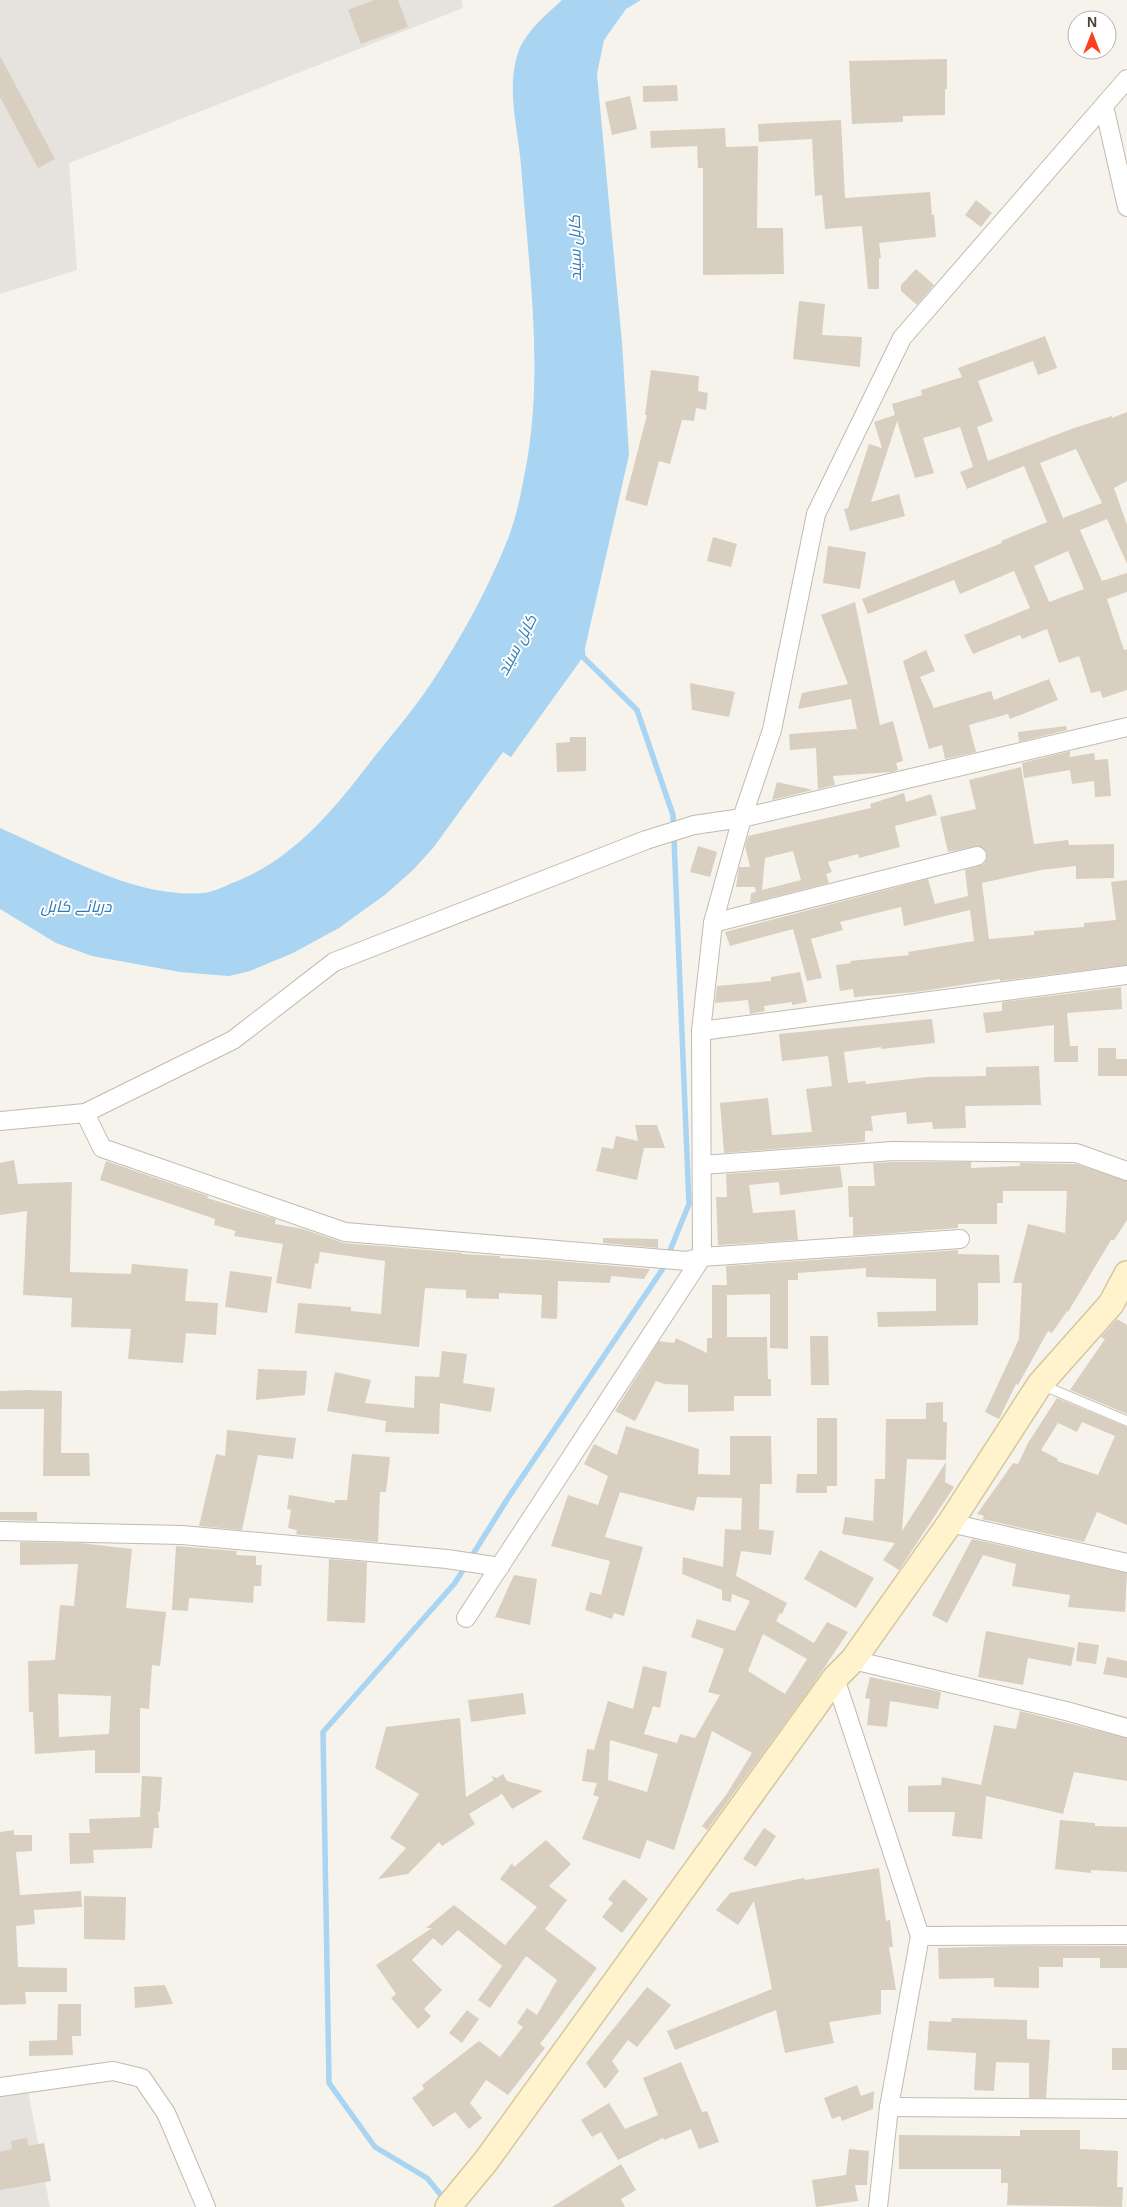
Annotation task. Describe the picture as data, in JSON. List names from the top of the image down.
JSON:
{
  "water": ["کابل سيند", "دریائے کابل"],
  "north": "top"
}
